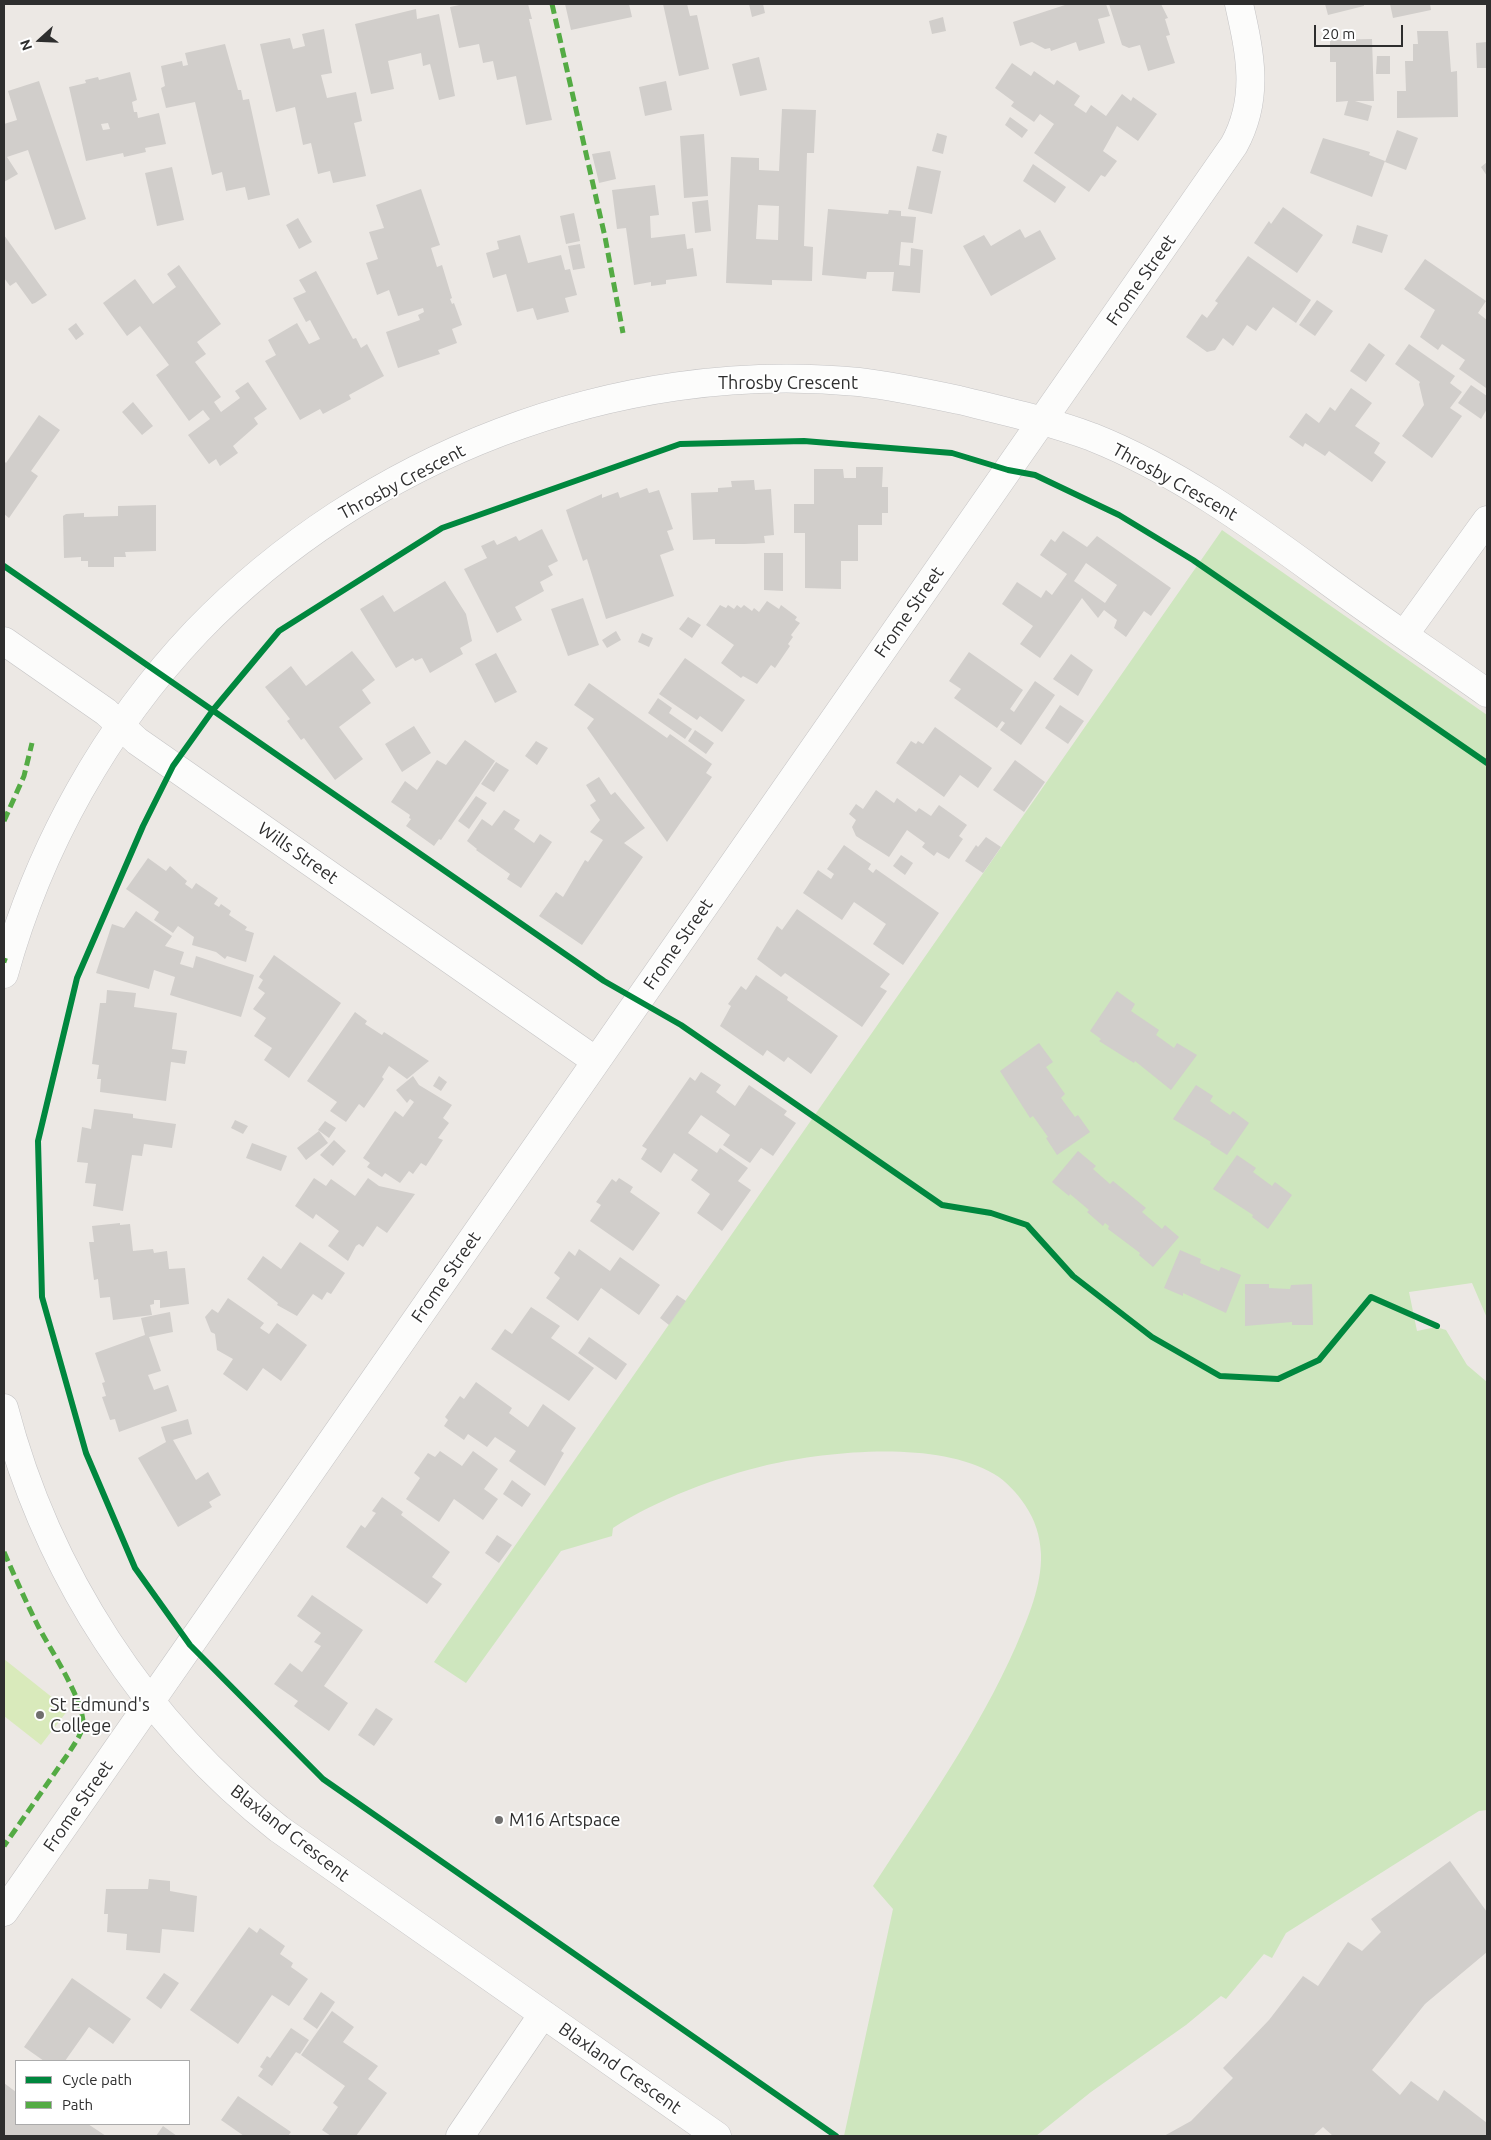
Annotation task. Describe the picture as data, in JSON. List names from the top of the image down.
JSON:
{
  "streets": {
    "street": [
      "Frome Street",
      "Throsby Crescent",
      "Wills Street",
      "Blaxland Crescent"
    ]
  },
  "crossings": [
    ["Frome Street", "Throsby Crescent"],
    ["Frome Street", "Wills Street"],
    ["Frome Street", "Blaxland Crescent"],
    ["Throsby Crescent", "Wills Street"]
  ],
  "places": ["St Edmund's College", "M16 Artspace"],
  "legend": ["Cycle path", "Path"],
  "scale_bar": "20 m",
  "north": "left"
}
